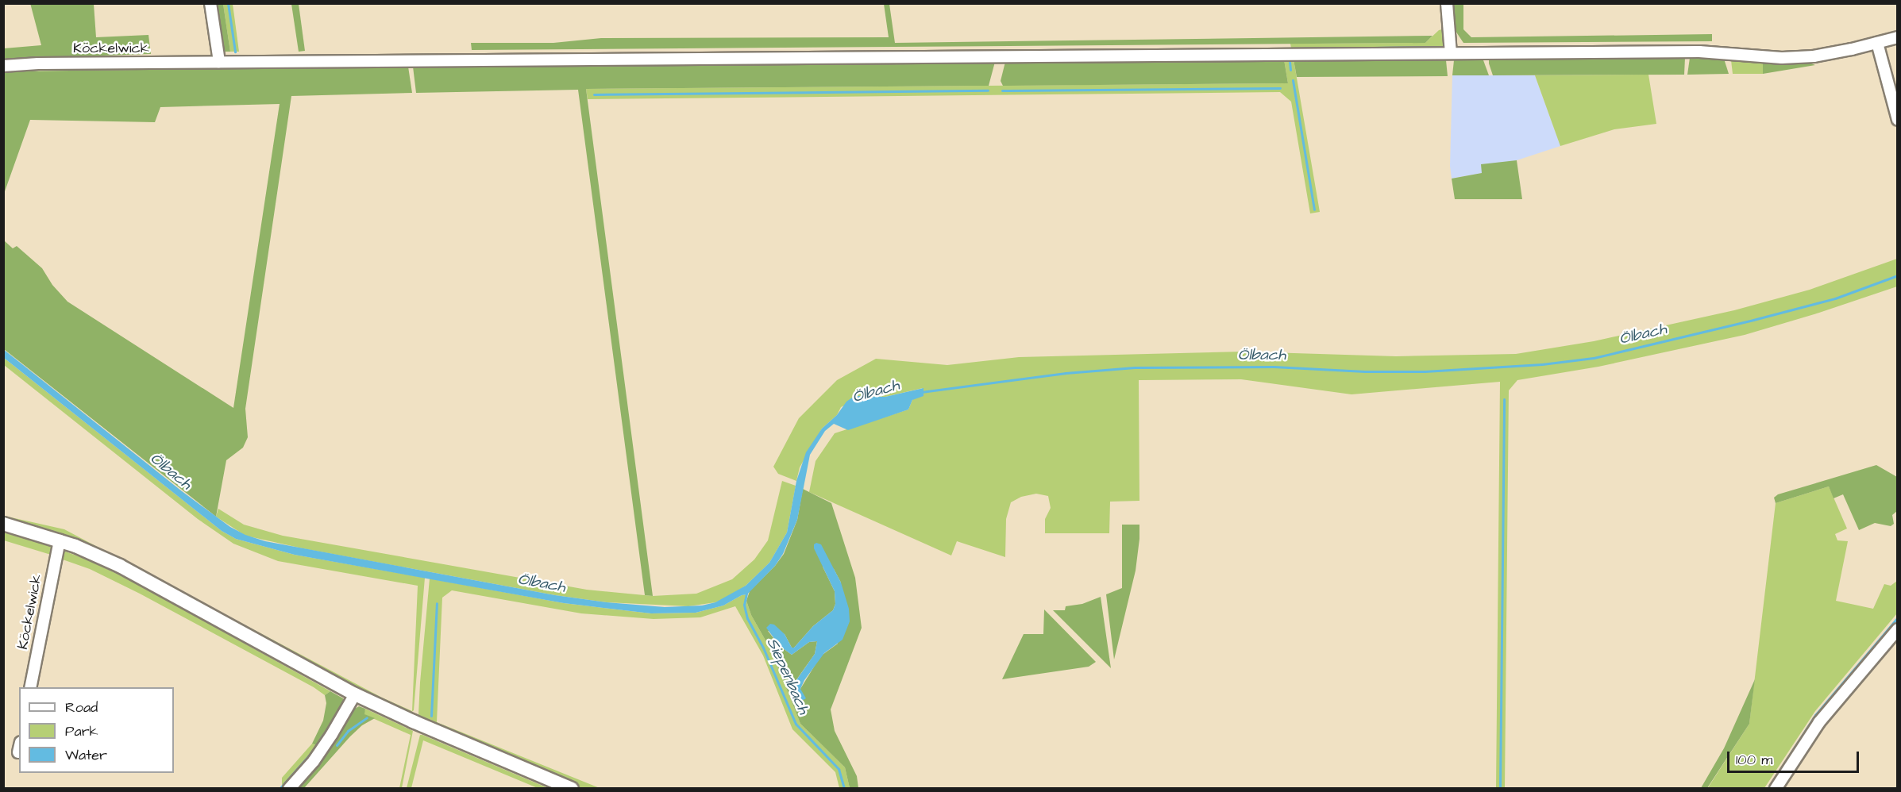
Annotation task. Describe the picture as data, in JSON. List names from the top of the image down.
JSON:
{
  "streets": {
    "street": ["Köckelwick"]
  },
  "water": ["Ölbach", "Siepenbach"],
  "legend": ["Road", "Park", "Water"],
  "scale_bar": "100 m"
}
